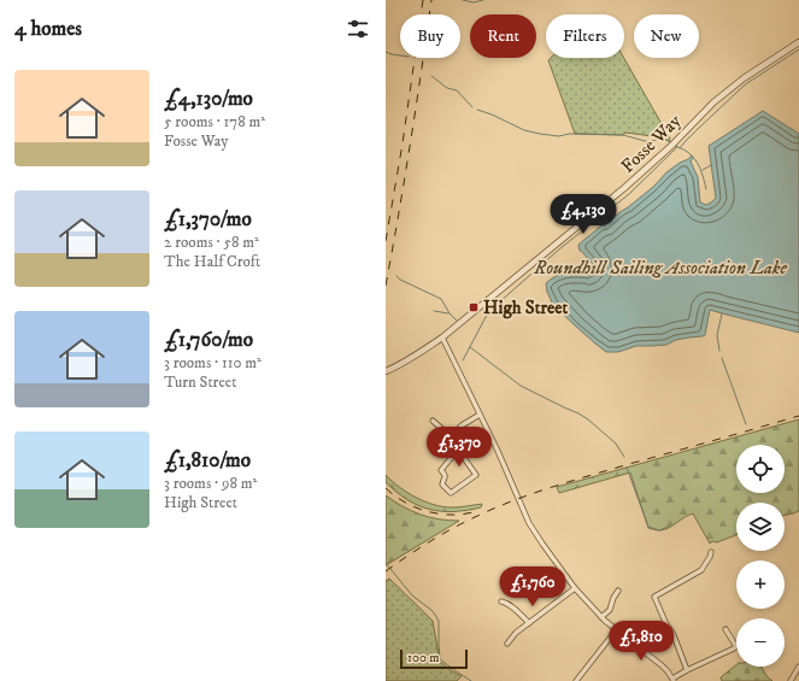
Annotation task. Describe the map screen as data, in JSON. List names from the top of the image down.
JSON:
{
  "streets": {
    "street": ["Fosse Way"]
  },
  "water": ["Roundhill Sailing Association Lake"],
  "places": {
    "transit": ["High Street"]
  },
  "scale_bar": "100 m",
  "page": {
    "heading": "4 homes",
    "chip": [
      "Buy",
      "Rent",
      "Filters",
      "New"
    ],
    "list": [
      {
        "name": "£4,130/mo",
        "note": "5 rooms · 178 m² · Fosse Way"
      },
      {
        "name": "£1,370/mo",
        "note": "2 rooms · 58 m² · The Half Croft"
      },
      {
        "name": "£1,760/mo",
        "note": "3 rooms · 110 m² · Turn Street"
      },
      {
        "name": "£1,810/mo",
        "note": "3 rooms · 98 m² · High Street"
      }
    ],
    "price": [
      "£4,130",
      "£1,370",
      "£1,760",
      "£1,810"
    ],
    "map_buttons": ["+", "−"],
    "scale": "100 m"
  }
}
